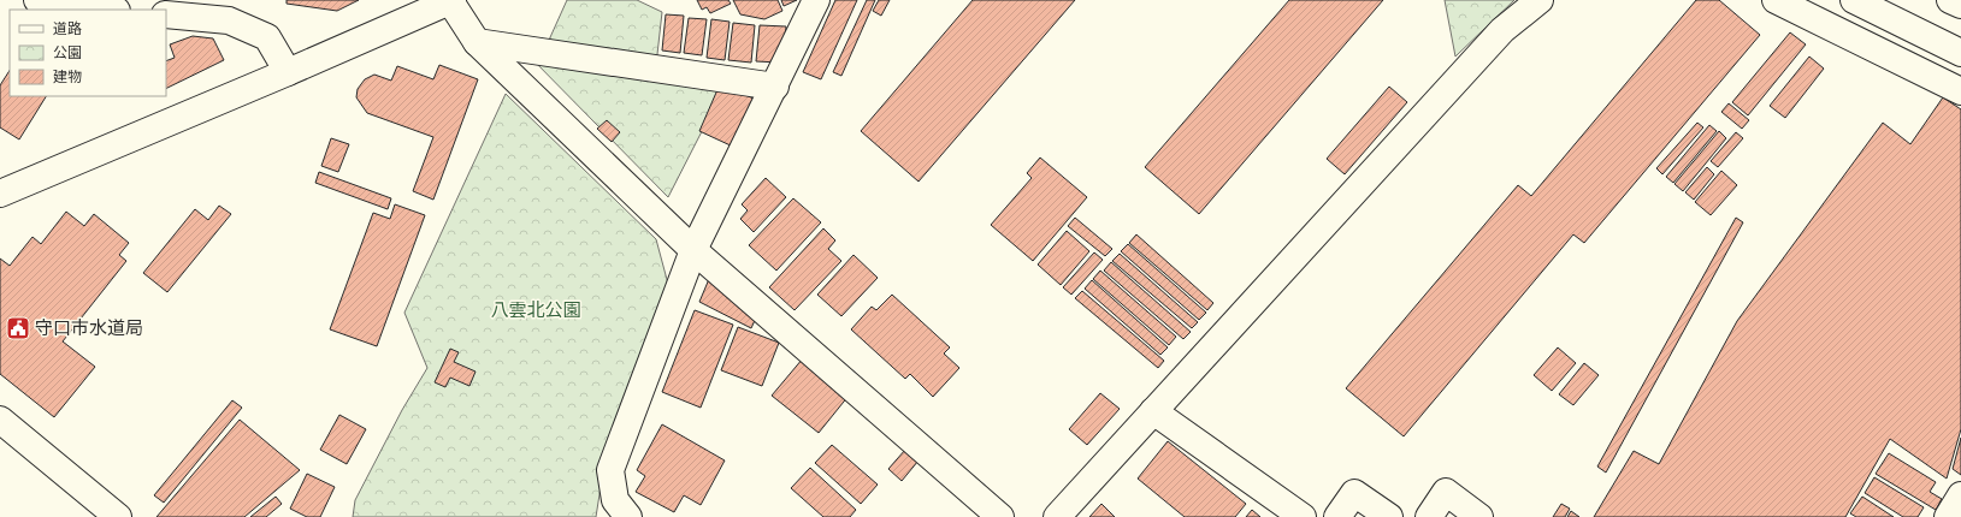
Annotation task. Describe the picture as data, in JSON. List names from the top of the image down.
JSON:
{
  "parks": ["八雲北公園"],
  "places": {
    "public building": ["守口市水道局"]
  },
  "legend": ["道路", "公園", "建物"]
}
